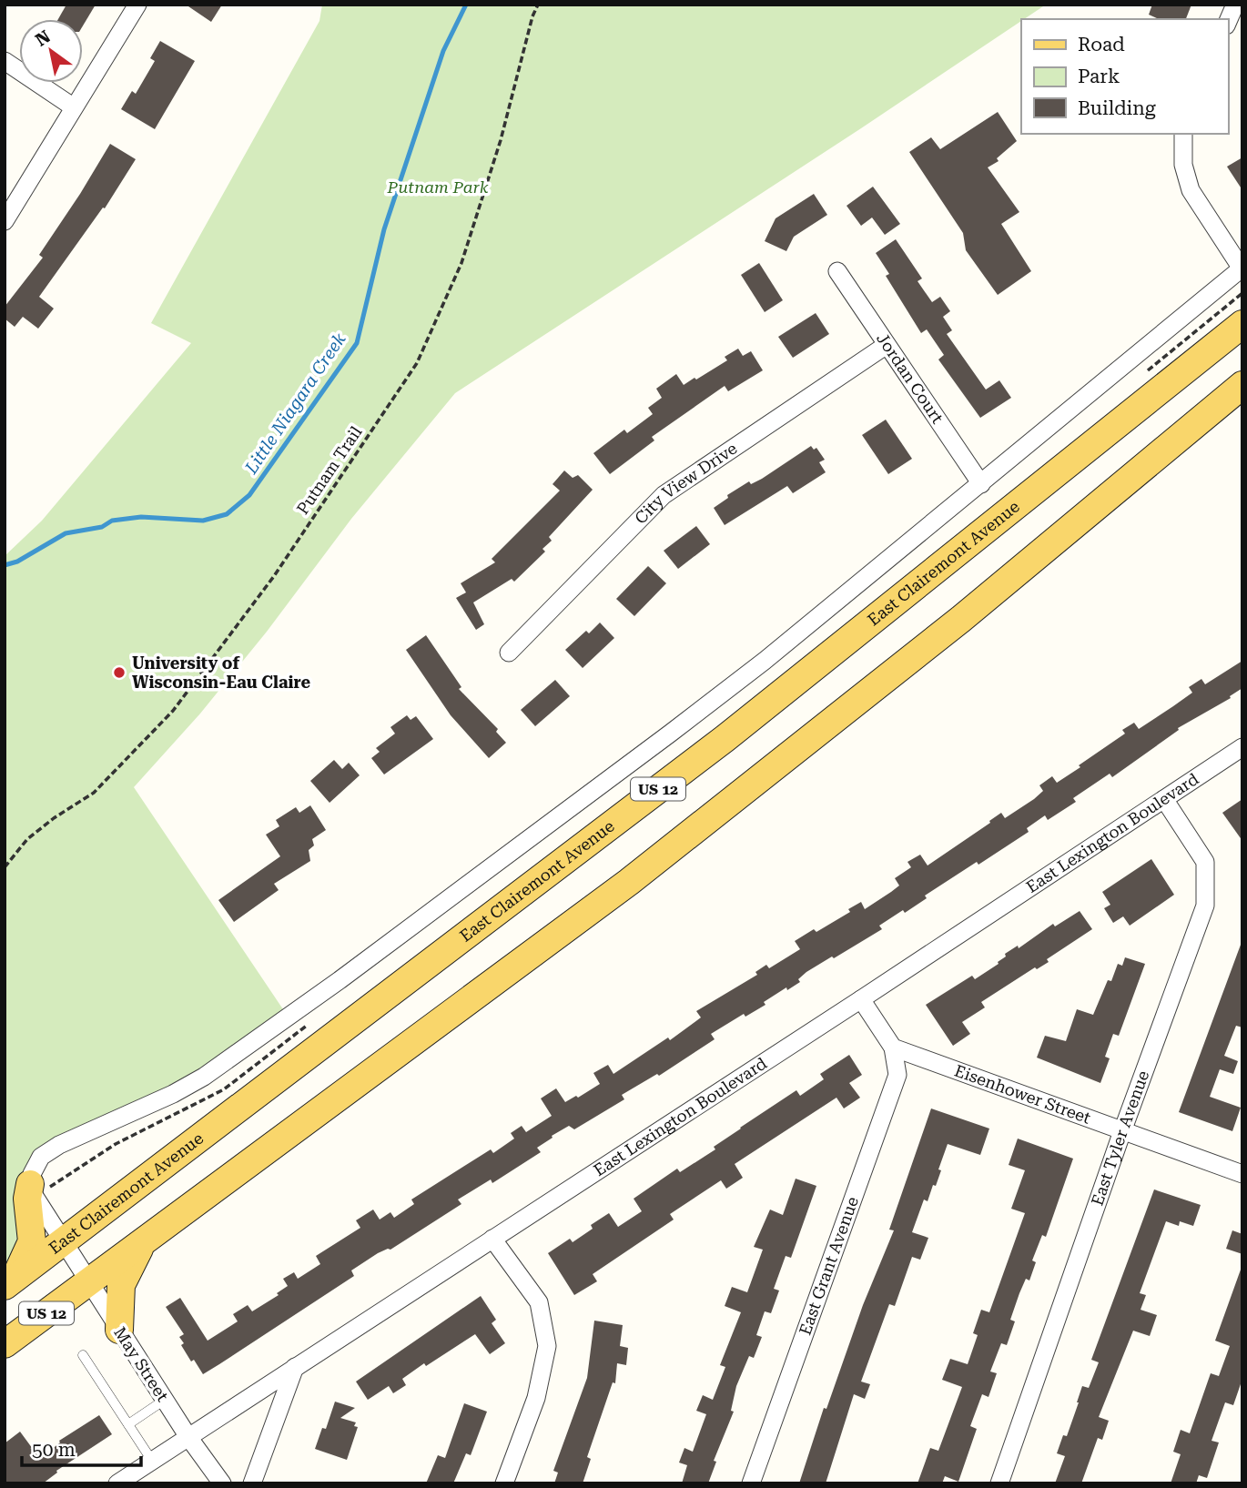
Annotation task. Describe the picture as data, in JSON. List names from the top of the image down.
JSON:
{
  "streets": {
    "main road": ["East Clairemont Avenue", "US 12"],
    "street": [
      "Jordan Court",
      "City View Drive",
      "East Lexington Boulevard",
      "Eisenhower Street",
      "East Tyler Avenue",
      "East Grant Avenue",
      "May Street"
    ],
    "path": ["Putnam Trail"]
  },
  "crossings": [
    ["Jordan Court", "City View Drive"],
    ["East Clairemont Avenue", "May Street"],
    ["US 12", "May Street"],
    ["East Lexington Boulevard", "East Tyler Avenue"],
    ["East Lexington Boulevard", "May Street"],
    ["Eisenhower Street", "East Tyler Avenue"],
    ["Eisenhower Street", "East Grant Avenue"]
  ],
  "water": ["Little Niagara Creek"],
  "parks": ["Putnam Park"],
  "places": ["University of Wisconsin-Eau Claire"],
  "legend": ["Road", "Park", "Building"],
  "scale_bar": "50 m",
  "north": "top left"
}
